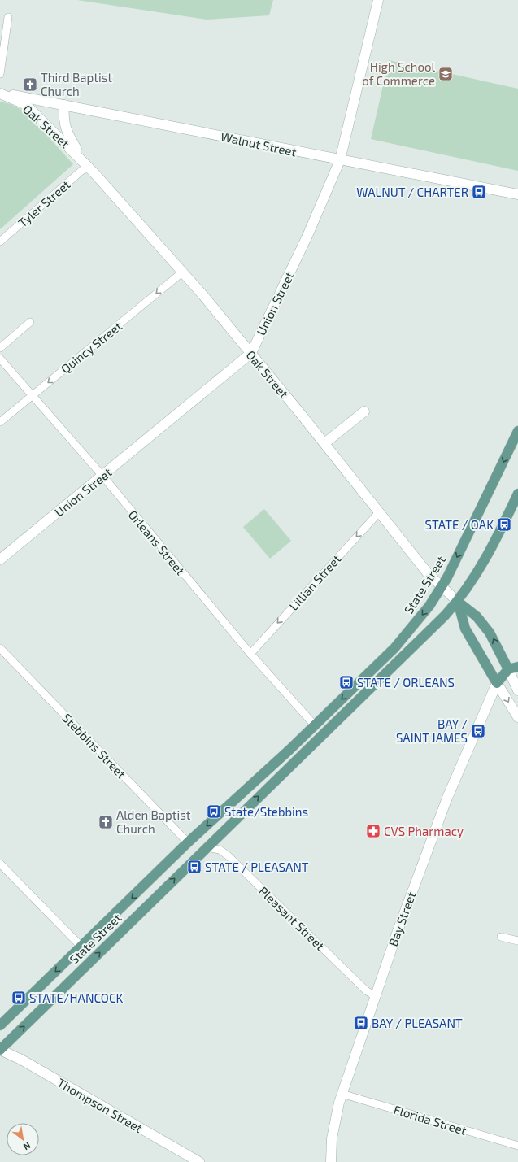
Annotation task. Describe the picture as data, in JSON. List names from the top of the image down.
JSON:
{
  "streets": {
    "main road": [
      "Oak Street",
      "Walnut Street",
      "Union Street",
      "State Street",
      "Bay Street",
      "Thompson Street"
    ],
    "street": [
      "Tyler Street",
      "Quincy Street",
      "Orleans Street",
      "Lillian Street",
      "Stebbins Street",
      "Pleasant Street",
      "Florida Street"
    ]
  },
  "crossings": [
    ["Oak Street", "Walnut Street"],
    ["Oak Street", "Tyler Street"],
    ["Oak Street", "Union Street"],
    ["Oak Street", "Quincy Street"],
    ["Oak Street", "Lillian Street"],
    ["Oak Street", "State Street"],
    ["Walnut Street", "Union Street"],
    ["Union Street", "Orleans Street"],
    ["Quincy Street", "Orleans Street"],
    ["Orleans Street", "Lillian Street"],
    ["Orleans Street", "State Street"],
    ["State Street", "Stebbins Street"],
    ["State Street", "Pleasant Street"],
    ["State Street", "Thompson Street"],
    ["Pleasant Street", "Bay Street"],
    ["Bay Street", "Florida Street"]
  ],
  "one_way": ["Quincy Street", "Lillian Street"],
  "places": {
    "school or university": ["High School of Commerce"],
    "church": ["Third Baptist Church", "Alden Baptist Church"],
    "bus stop": [
      "WALNUT / CHARTER",
      "STATE / OAK",
      "STATE / ORLEANS",
      "BAY / SAINT JAMES",
      "State/Stebbins",
      "STATE / PLEASANT",
      "STATE/HANCOCK",
      "BAY / PLEASANT"
    ],
    "pharmacy": ["CVS Pharmacy"]
  },
  "north": "bottom right"
}
